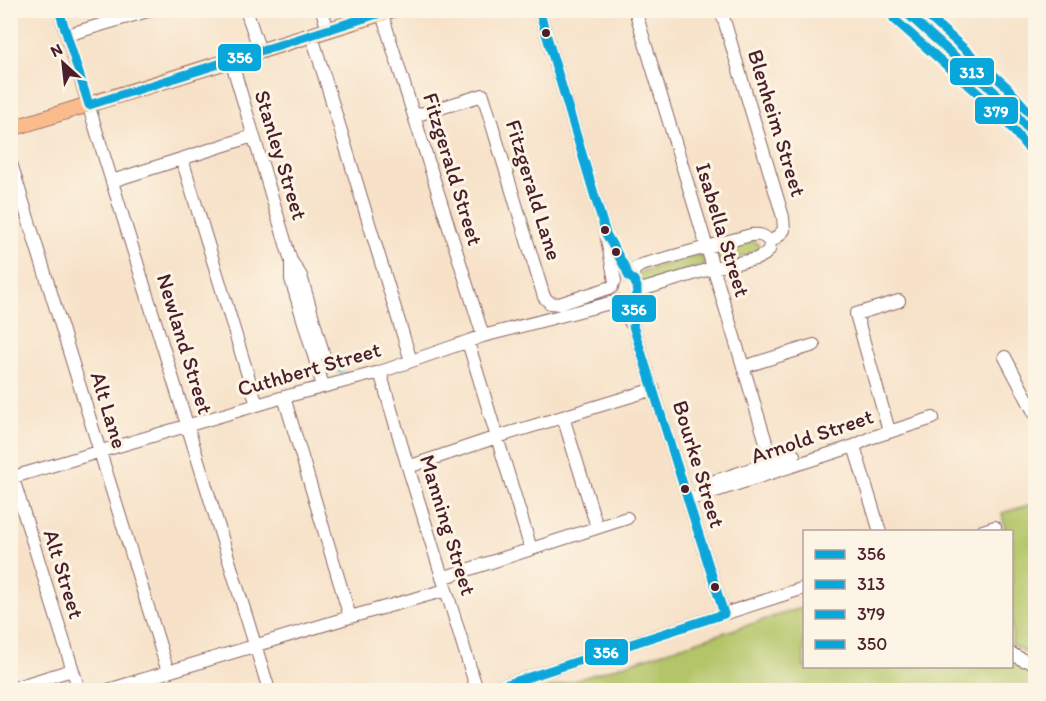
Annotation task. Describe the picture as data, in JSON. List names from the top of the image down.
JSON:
{
  "streets": {
    "street": [
      "Blenheim Street",
      "Stanley Street",
      "Fitzgerald Street",
      "Fitzgerald Lane",
      "Isabella Street",
      "Newland Street",
      "Cuthbert Street",
      "Alt Lane",
      "Arnold Street",
      "Bourke Street",
      "Manning Street",
      "Alt Street"
    ]
  },
  "crossings": [
    ["Blenheim Street", "Cuthbert Street"],
    ["Stanley Street", "Cuthbert Street"],
    ["Fitzgerald Street", "Fitzgerald Lane"],
    ["Fitzgerald Street", "Cuthbert Street"],
    ["Fitzgerald Lane", "Cuthbert Street"],
    ["Fitzgerald Lane", "Bourke Street"],
    ["Isabella Street", "Cuthbert Street"],
    ["Isabella Street", "Arnold Street"],
    ["Newland Street", "Cuthbert Street"],
    ["Cuthbert Street", "Alt Lane"],
    ["Cuthbert Street", "Bourke Street"],
    ["Cuthbert Street", "Manning Street"],
    ["Cuthbert Street", "Alt Street"],
    ["Arnold Street", "Bourke Street"]
  ],
  "lines": [
    "transit line 356",
    "transit line 313",
    "transit line 350",
    "transit line 379"
  ],
  "legend": [
    "356",
    "313",
    "379",
    "350"
  ],
  "north": "top left"
}
